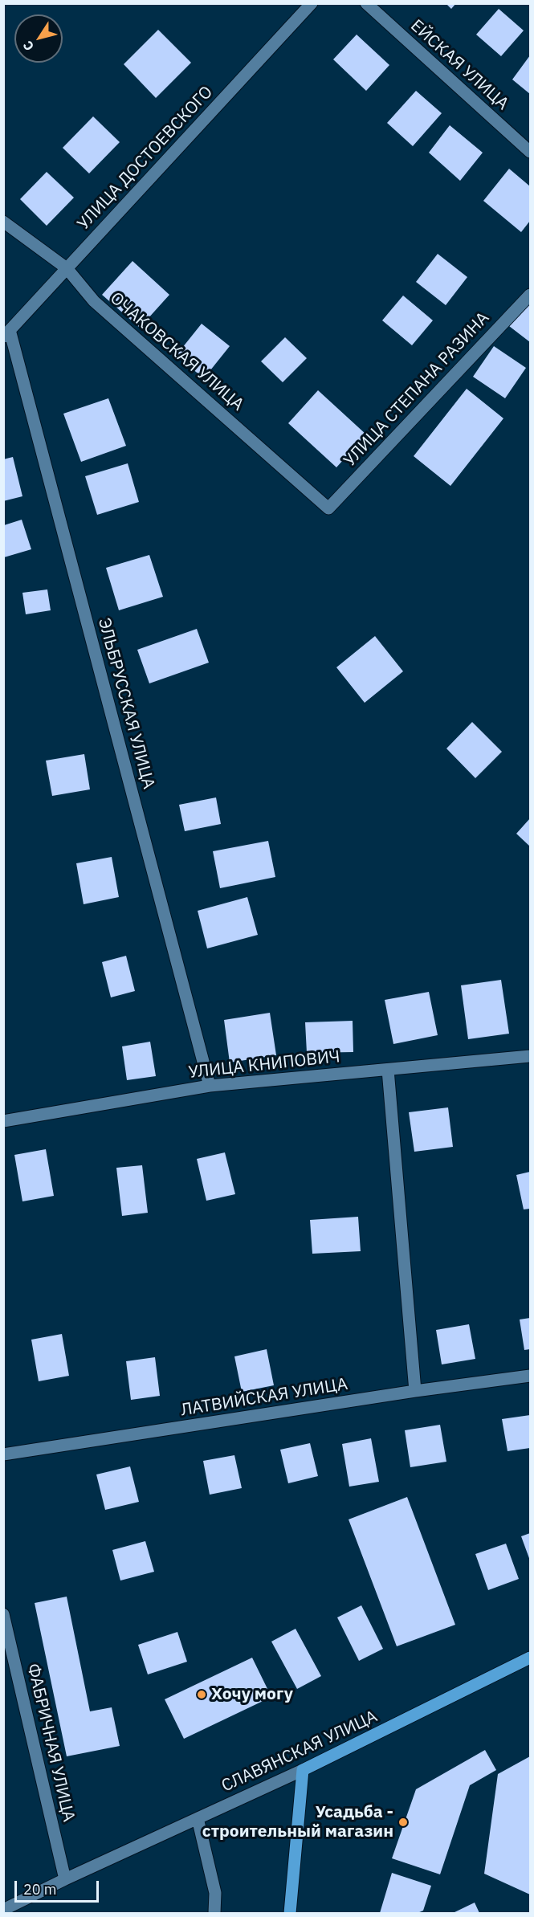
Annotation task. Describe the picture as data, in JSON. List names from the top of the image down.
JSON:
{
  "streets": {
    "main road": ["СЛАВЯНСКАЯ УЛИЦА"],
    "street": [
      "ЕЙСКАЯ УЛИЦА",
      "УЛИЦА ДОСТОЕВСКОГО",
      "ОЧАКОВСКАЯ УЛИЦА",
      "УЛИЦА СТЕПАНА РАЗИНА",
      "ЭЛЬБРУССКАЯ УЛИЦА",
      "УЛИЦА КНИПОВИЧ",
      "ЛАТВИЙСКАЯ УЛИЦА",
      "ФАБРИЧНАЯ УЛИЦА"
    ]
  },
  "crossings": [
    ["УЛИЦА ДОСТОЕВСКОГО", "ОЧАКОВСКАЯ УЛИЦА"],
    ["УЛИЦА ДОСТОЕВСКОГО", "ЭЛЬБРУССКАЯ УЛИЦА"],
    ["ОЧАКОВСКАЯ УЛИЦА", "УЛИЦА СТЕПАНА РАЗИНА"],
    ["ЭЛЬБРУССКАЯ УЛИЦА", "УЛИЦА КНИПОВИЧ"],
    ["ФАБРИЧНАЯ УЛИЦА", "СЛАВЯНСКАЯ УЛИЦА"]
  ],
  "places": ["Хочу могу", "Усадьба - строительный магазин"],
  "scale_bar": "20 m",
  "north": "bottom left"
}
